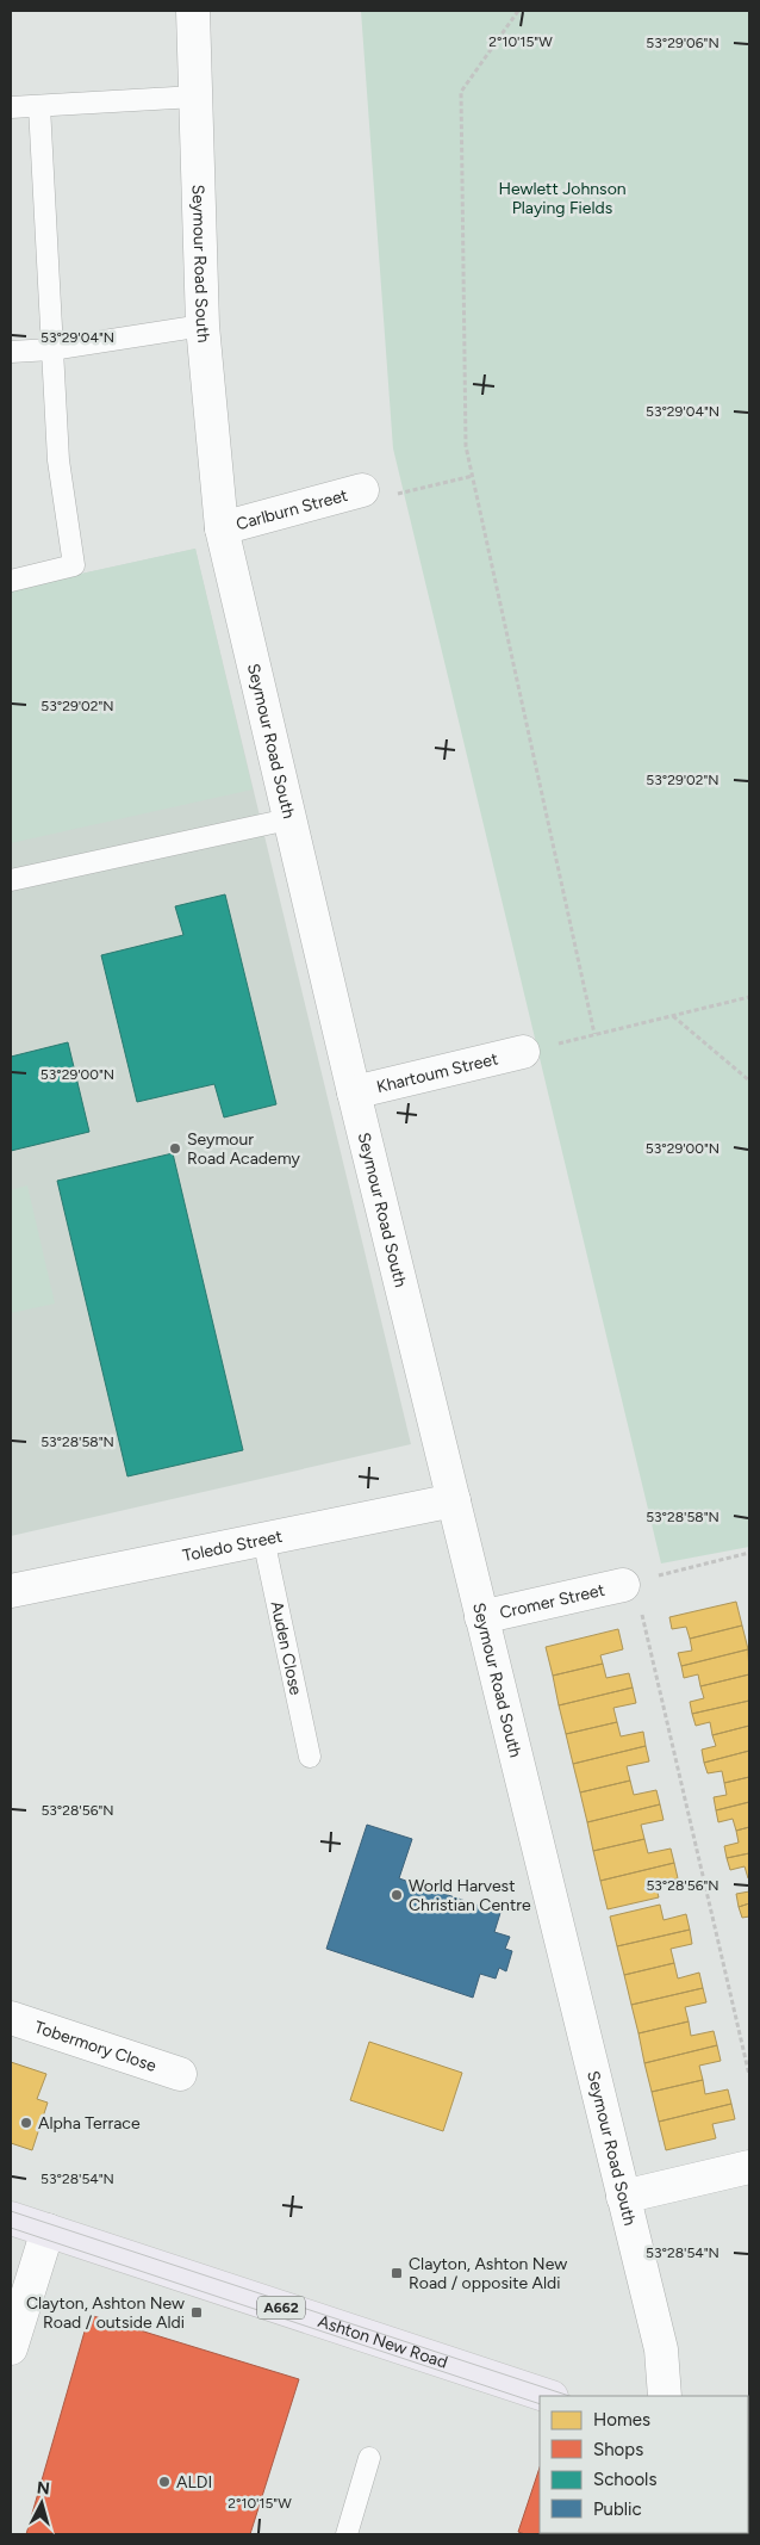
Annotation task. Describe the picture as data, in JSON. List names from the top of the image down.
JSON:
{
  "streets": {
    "main road": ["A662", "Ashton New Road"],
    "street": [
      "Seymour Road South",
      "Carlburn Street",
      "Khartoum Street",
      "Toledo Street",
      "Cromer Street",
      "Tobermory Close"
    ],
    "lane": ["Auden Close"]
  },
  "crossings": [
    ["Seymour Road South", "Carlburn Street"],
    ["Seymour Road South", "Khartoum Street"],
    ["Seymour Road South", "Toledo Street"],
    ["Seymour Road South", "Cromer Street"],
    ["Toledo Street", "Auden Close"]
  ],
  "parks": ["Hewlett Johnson Playing Fields"],
  "places": {
    "other": [
      "Seymour Road Academy",
      "World Harvest Christian Centre",
      "Alpha Terrace",
      "ALDI"
    ],
    "transit": ["Clayton, Ashton New Road / opposite Aldi", "Clayton, Ashton New Road / outside Aldi"]
  },
  "legend": [
    "Homes",
    "Shops",
    "Schools",
    "Public"
  ],
  "north": "top",
  "coordinates": [
    "2°10'15\"W",
    "53°29'06\"N",
    "53°29'04\"N",
    "53°29'02\"N",
    "53°29'00\"N",
    "53°28'58\"N",
    "53°28'56\"N",
    "53°28'54\"N"
  ]
}
